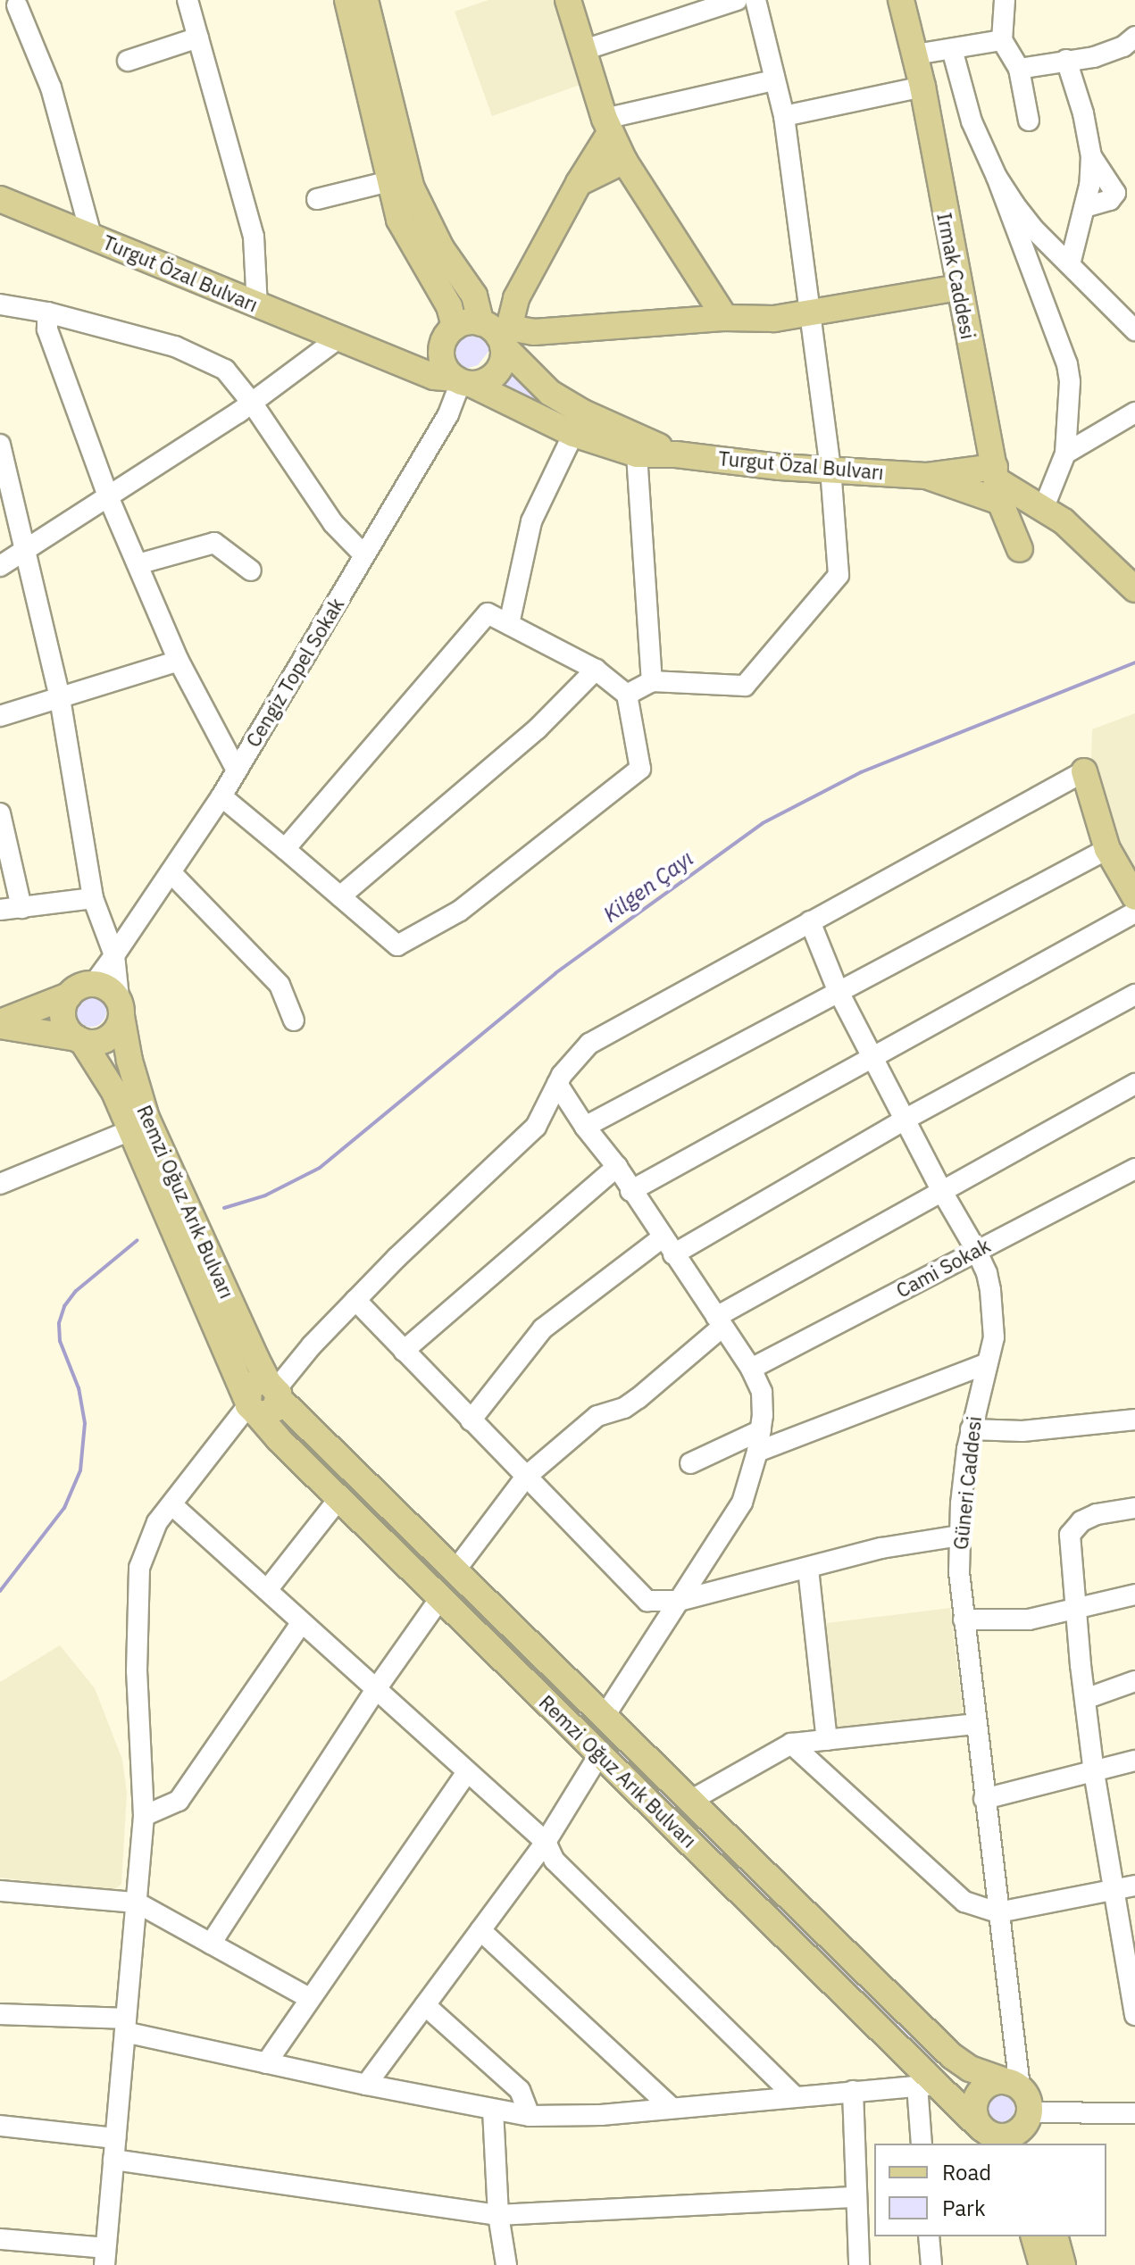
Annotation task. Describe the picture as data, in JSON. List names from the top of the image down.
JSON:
{
  "streets": {
    "main road": [
      "Turgut Özal Bulvarı",
      "Irmak Caddesi",
      "Remzi Oğuz Arık Bulvarı",
      "Güneri Caddesi"
    ],
    "street": ["Cengiz Topel Sokak", "Cami Sokak"]
  },
  "crossings": [
    ["Turgut Özal Bulvarı", "Cengiz Topel Sokak"],
    ["Cengiz Topel Sokak", "Remzi Oğuz Arık Bulvarı"],
    ["Remzi Oğuz Arık Bulvarı", "Güneri Caddesi"],
    ["Cami Sokak", "Güneri Caddesi"]
  ],
  "water": ["Kilgen Çayı"],
  "legend": ["Road", "Park"]
}
